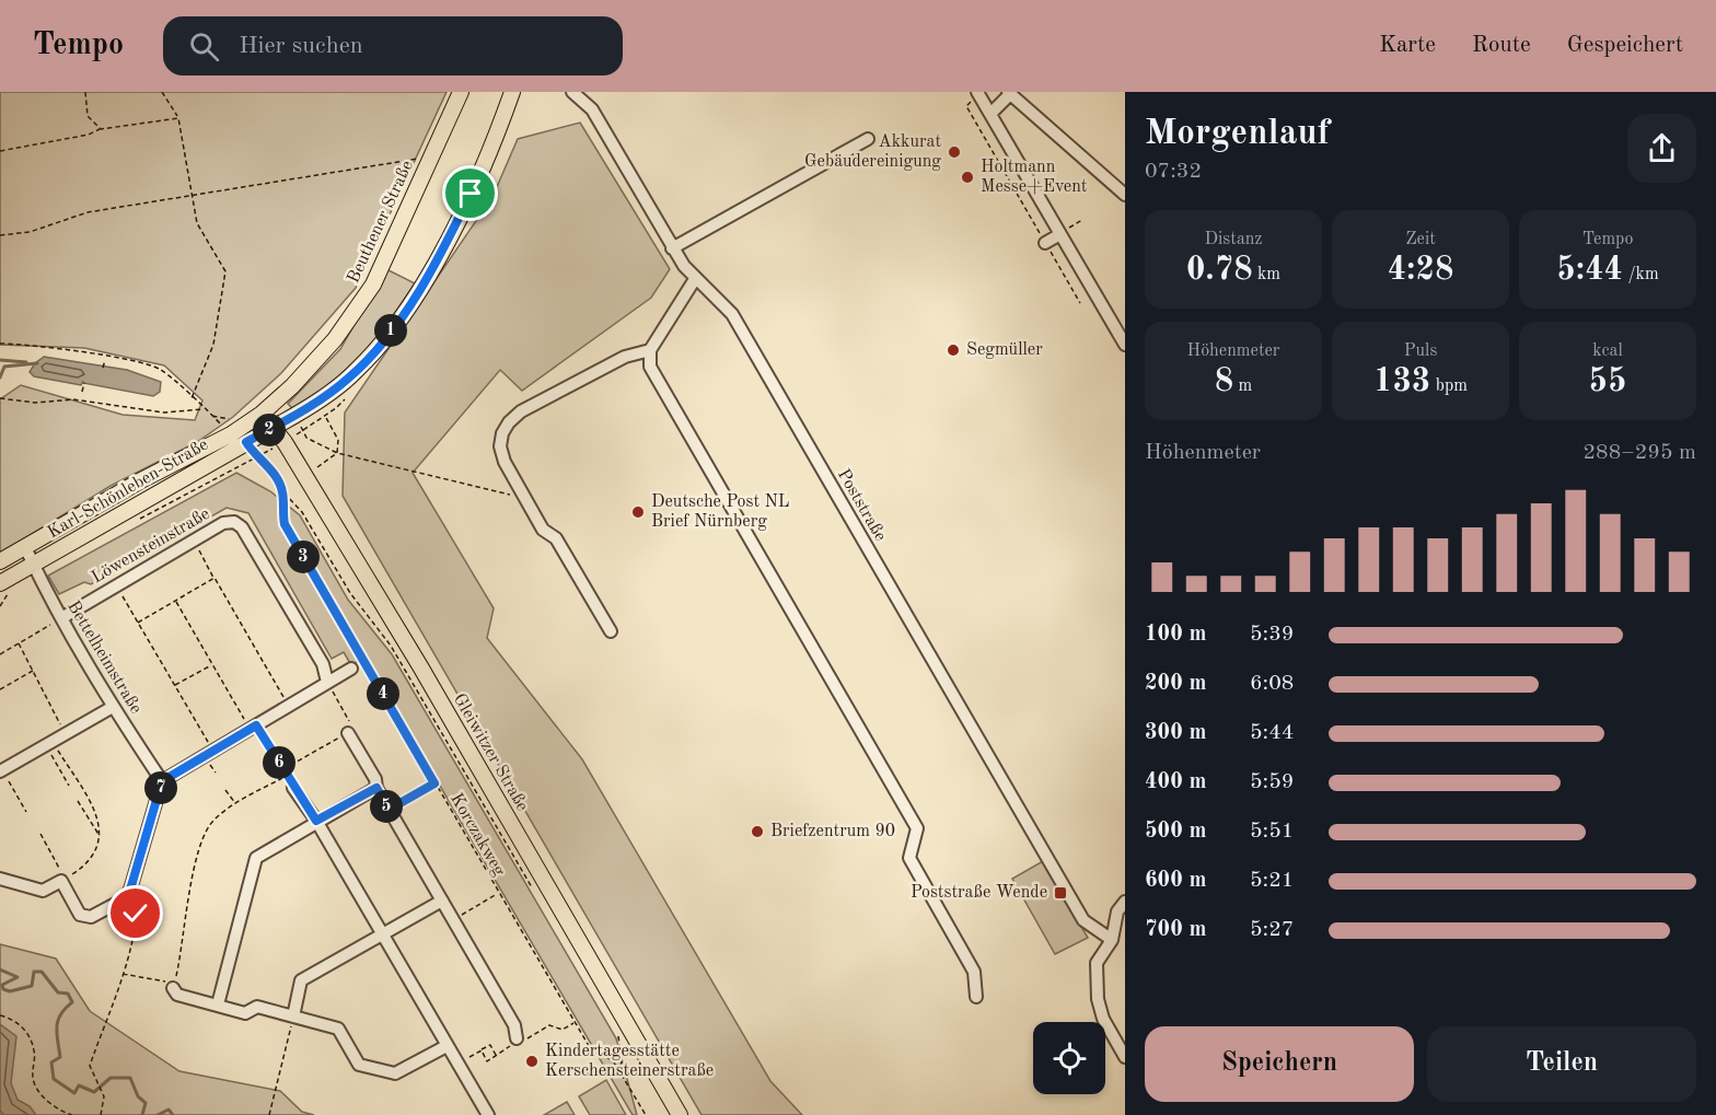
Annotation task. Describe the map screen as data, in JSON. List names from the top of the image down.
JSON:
{
  "streets": {
    "main road": ["Beuthener Straße", "Karl-Schönleben-Straße", "Gleiwitzer Straße"],
    "street": ["Poststraße", "Löwensteinstraße", "Bettelheimstraße"],
    "path": ["Korczakweg"]
  },
  "crossings": [
    ["Beuthener Straße", "Karl-Schönleben-Straße"],
    ["Beuthener Straße", "Gleiwitzer Straße"],
    ["Karl-Schönleben-Straße", "Bettelheimstraße"],
    ["Karl-Schönleben-Straße", "Gleiwitzer Straße"],
    ["Löwensteinstraße", "Bettelheimstraße"]
  ],
  "places": {
    "other": [
      "Akkurat Gebäudereinigung",
      "Holtmann Messe+Event",
      "Segmüller",
      "Deutsche Post NL Brief Nürnberg",
      "Briefzentrum 90",
      "Kindertagesstätte Kerschensteinerstraße"
    ],
    "transit": ["Poststraße Wende"]
  },
  "page": {
    "header": "Tempo",
    "search": "Hier suchen",
    "nav": ["Karte", "Route", "Gespeichert"],
    "heading": ["Morgenlauf", "07:32"],
    "stats": [
      ["Distanz", "0.78 km"],
      ["Zeit", "4:28"],
      ["Tempo", "5:44 /km"],
      ["Höhenmeter", "8 m"],
      ["Puls", "133 bpm"],
      ["kcal", "55"]
    ],
    "pins": [
      "1",
      "2",
      "3",
      "4",
      "6",
      "7",
      "5"
    ],
    "chart": ["Höhenmeter", "288–295 m"],
    "list": [
      {
        "name": "100 m",
        "note": "5:39"
      },
      {
        "name": "200 m",
        "note": "6:08"
      },
      {
        "name": "300 m",
        "note": "5:44"
      },
      {
        "name": "400 m",
        "note": "5:59"
      },
      {
        "name": "500 m",
        "note": "5:51"
      },
      {
        "name": "600 m",
        "note": "5:21"
      },
      {
        "name": "700 m",
        "note": "5:27"
      }
    ],
    "buttons": ["Speichern", "Teilen"]
  }
}
